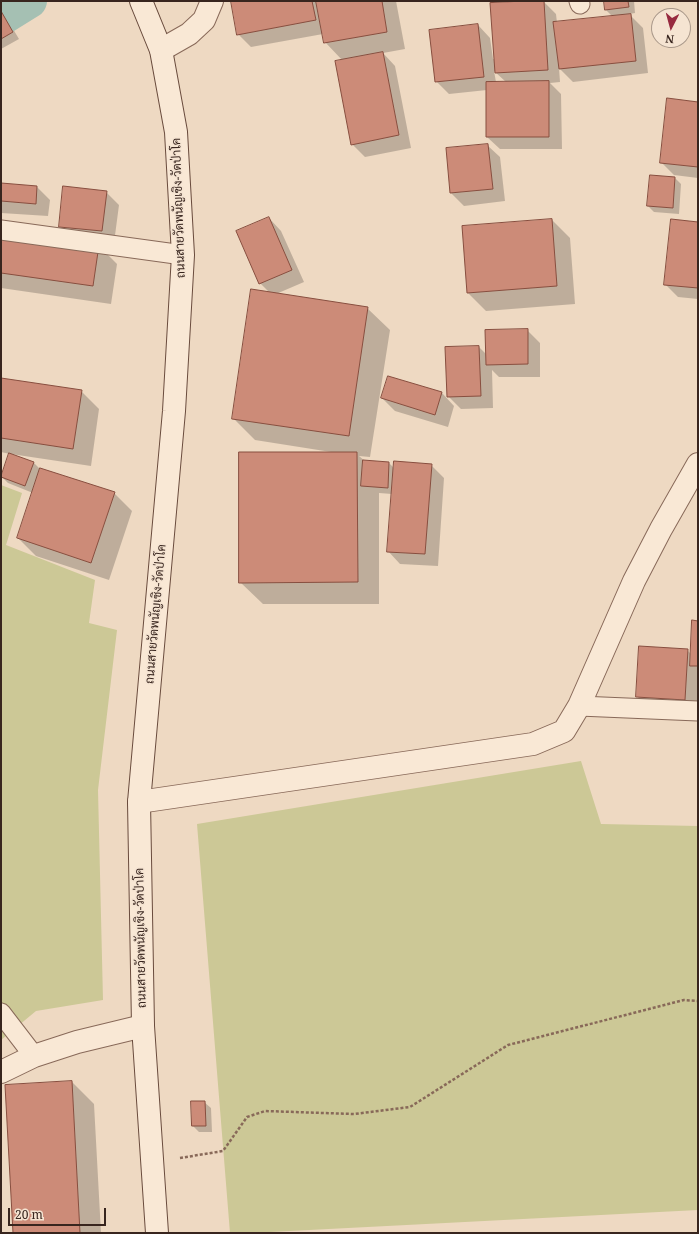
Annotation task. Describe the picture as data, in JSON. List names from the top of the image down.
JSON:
{
  "streets": {
    "main road": ["ถนนสายวัดพนัญเชิง-วัดป่าโค"]
  },
  "scale_bar": "20 m",
  "north": "bottom"
}
